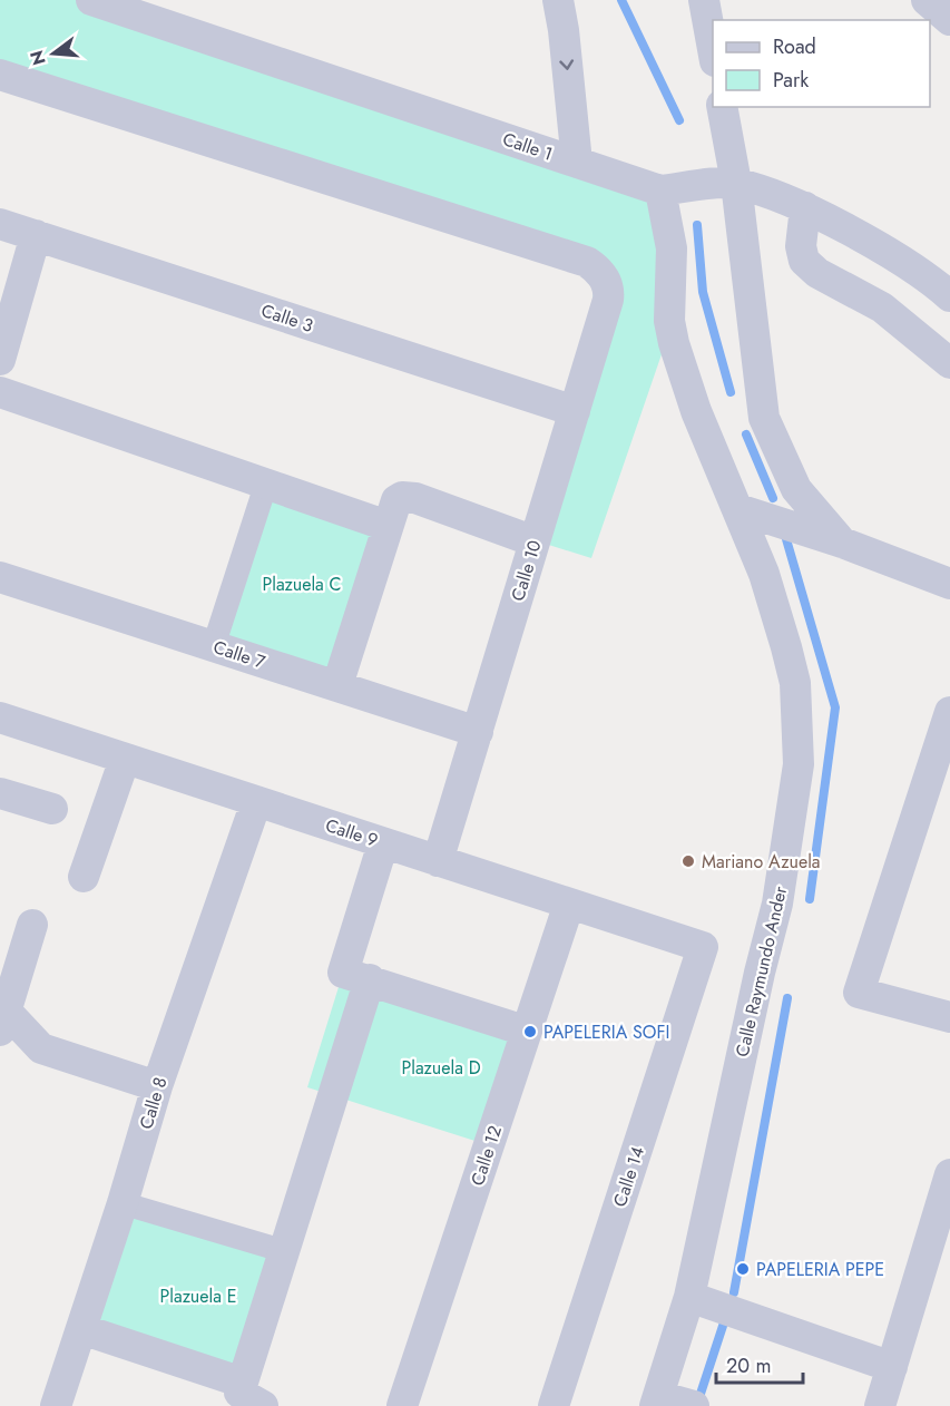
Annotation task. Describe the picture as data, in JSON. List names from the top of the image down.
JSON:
{
  "streets": {
    "street": [
      "Calle 1",
      "Calle 3",
      "Calle 10",
      "Calle 7",
      "Calle 9",
      "Calle Raymundo Ander",
      "Calle 8",
      "Calle 12",
      "Calle 14"
    ]
  },
  "crossings": [
    ["Calle 1", "Calle Raymundo Ander"],
    ["Calle 3", "Calle 10"],
    ["Calle 10", "Calle 7"],
    ["Calle 10", "Calle 9"],
    ["Calle 9", "Calle 8"],
    ["Calle 9", "Calle 12"],
    ["Calle 9", "Calle 14"]
  ],
  "parks": ["Plazuela C", "Plazuela D", "Plazuela E"],
  "places": ["Mariano Azuela", "PAPELERIA SOFI", "PAPELERIA PEPE"],
  "legend": ["Road", "Park"],
  "scale_bar": "20 m",
  "north": "left"
}
